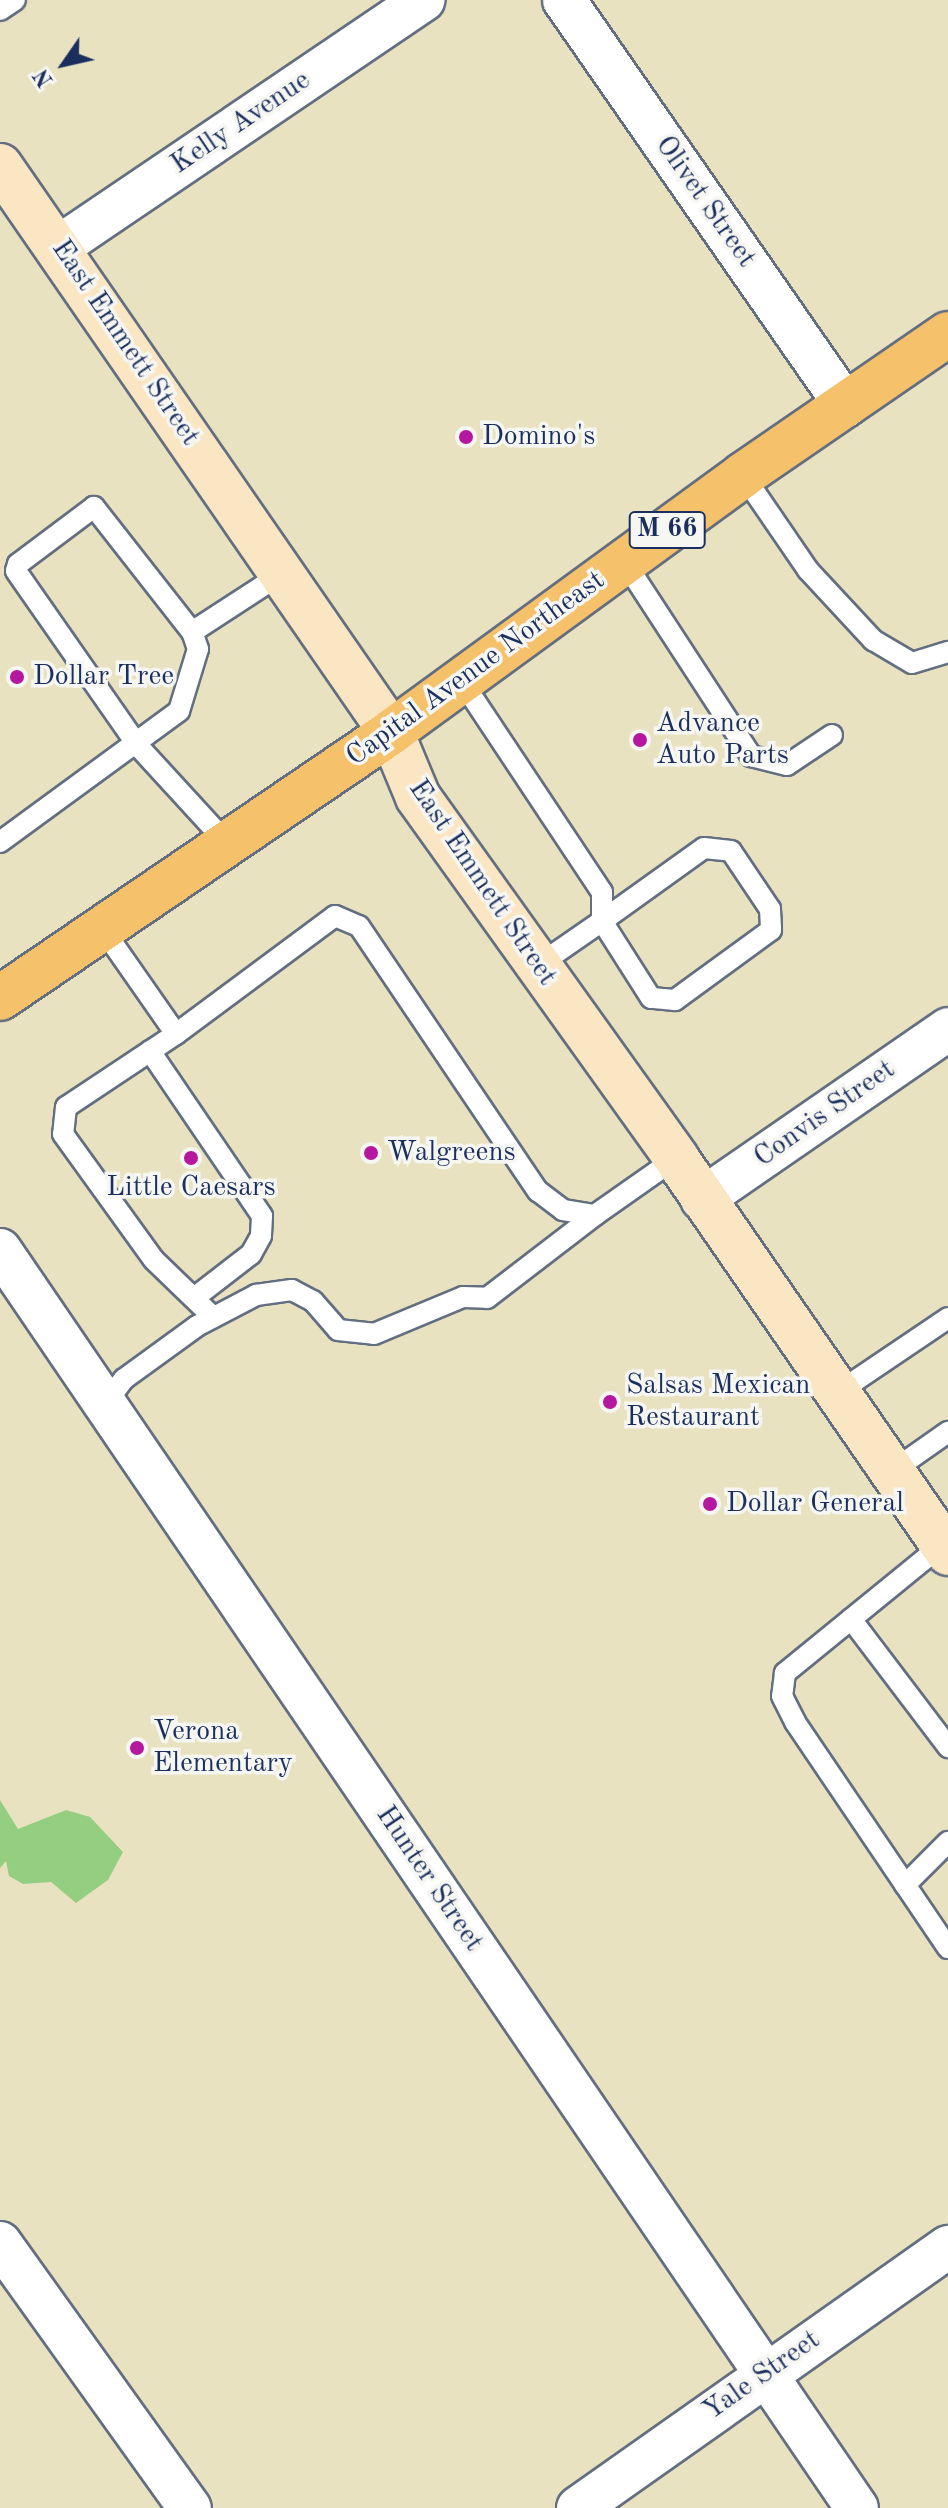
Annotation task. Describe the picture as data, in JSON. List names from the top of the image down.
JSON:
{
  "streets": {
    "main road": ["M 66", "Capital Avenue Northeast"],
    "street": [
      "Kelly Avenue",
      "Olivet Street",
      "East Emmett Street",
      "Convis Street",
      "Hunter Street",
      "Yale Street"
    ]
  },
  "crossings": [
    ["Kelly Avenue", "East Emmett Street"],
    ["Olivet Street", "Capital Avenue Northeast"],
    ["East Emmett Street", "Capital Avenue Northeast"],
    ["East Emmett Street", "Convis Street"],
    ["Hunter Street", "Yale Street"]
  ],
  "places": [
    "Domino's",
    "Dollar Tree",
    "Advance Auto Parts",
    "Walgreens",
    "Little Caesars",
    "Salsas Mexican Restaurant",
    "Dollar General",
    "Verona Elementary"
  ],
  "north": "bottom left"
}
